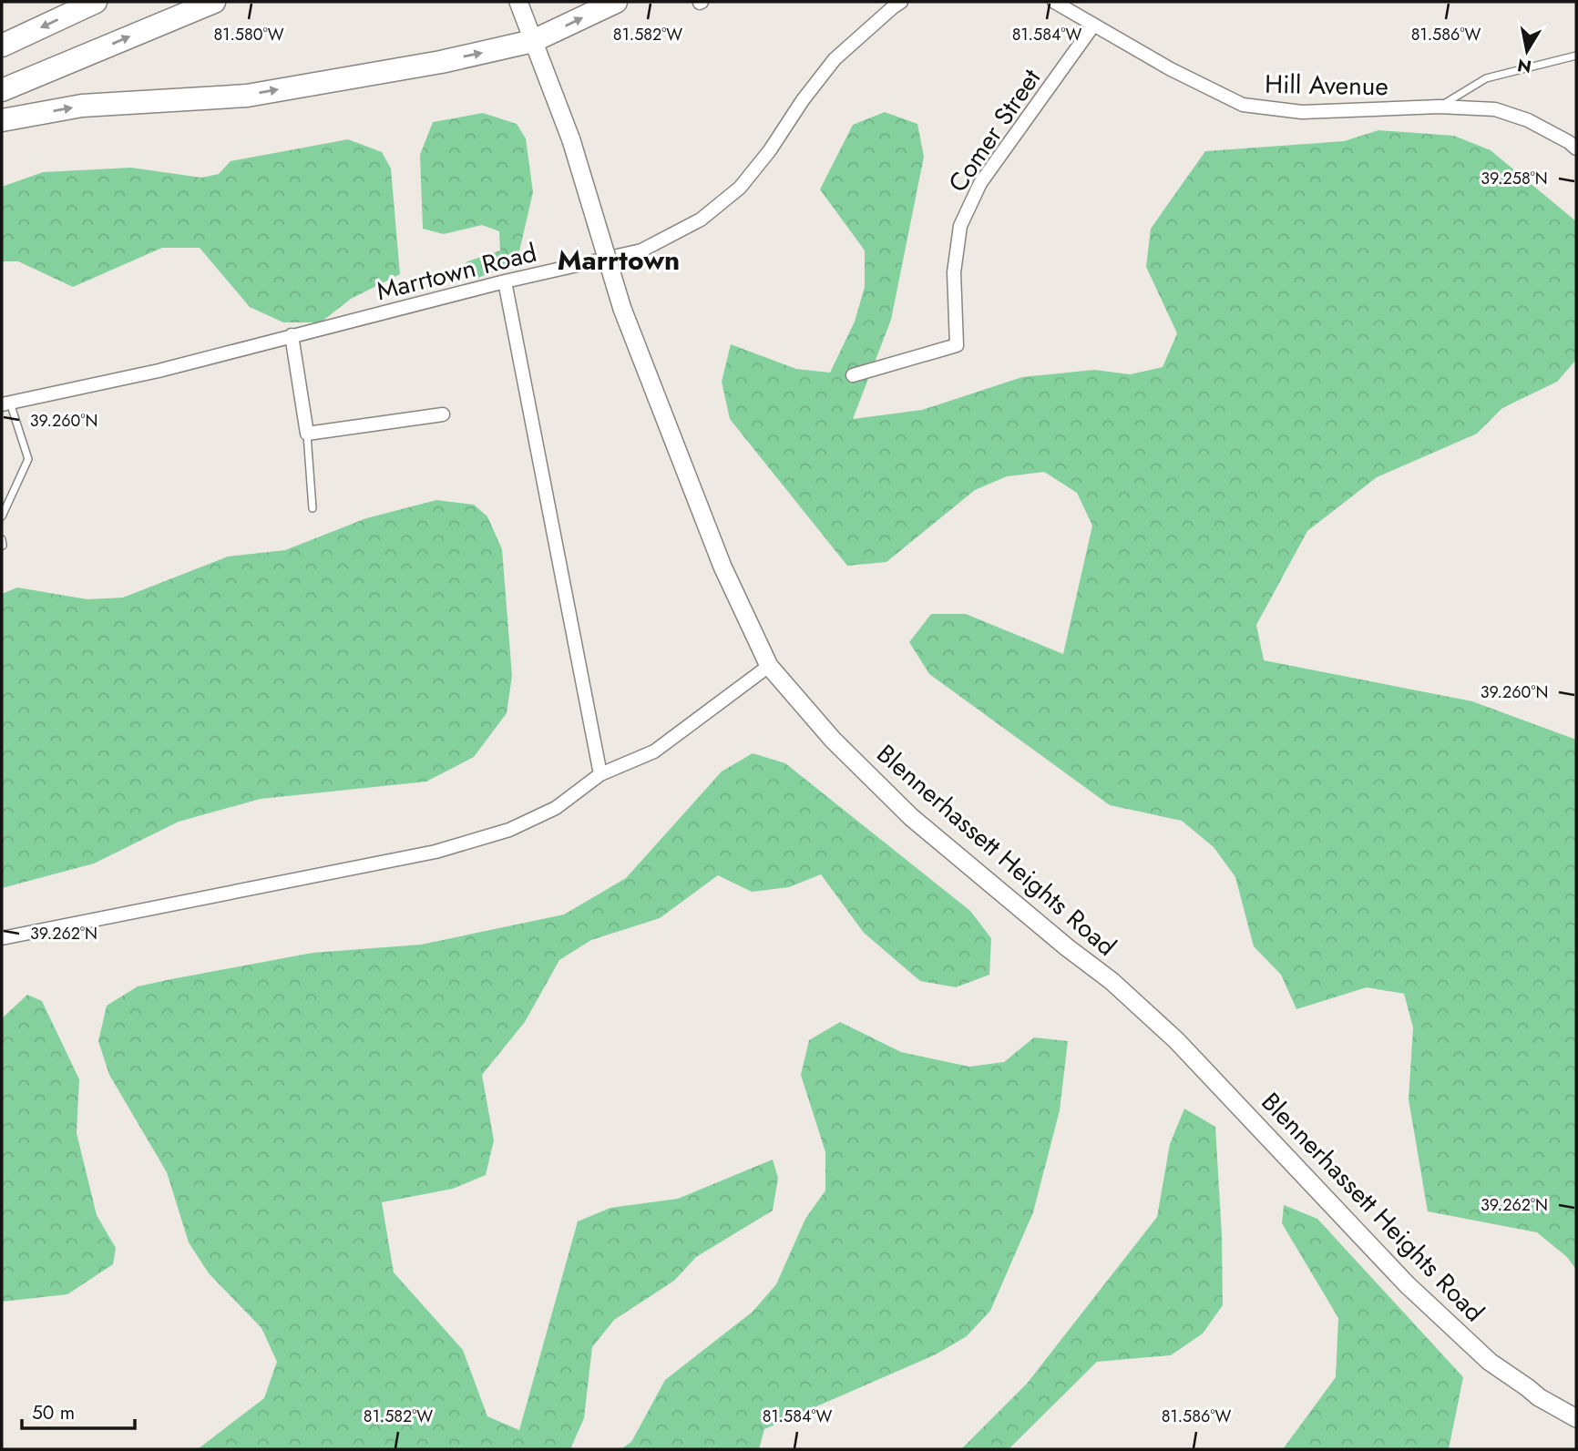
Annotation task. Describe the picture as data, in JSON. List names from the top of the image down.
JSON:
{
  "streets": {
    "street": [
      "Hill Avenue",
      "Comer Street",
      "Marrtown Road",
      "Blennerhassett Heights Road"
    ]
  },
  "crossings": [
    ["Hill Avenue", "Comer Street"]
  ],
  "districts": ["Marrtown"],
  "scale_bar": "50 m",
  "north": "bottom",
  "coordinates": [
    "81.580°W",
    "81.582°W",
    "81.584°W",
    "81.586°W",
    "39.258°N",
    "39.260°N",
    "39.262°N"
  ]
}
